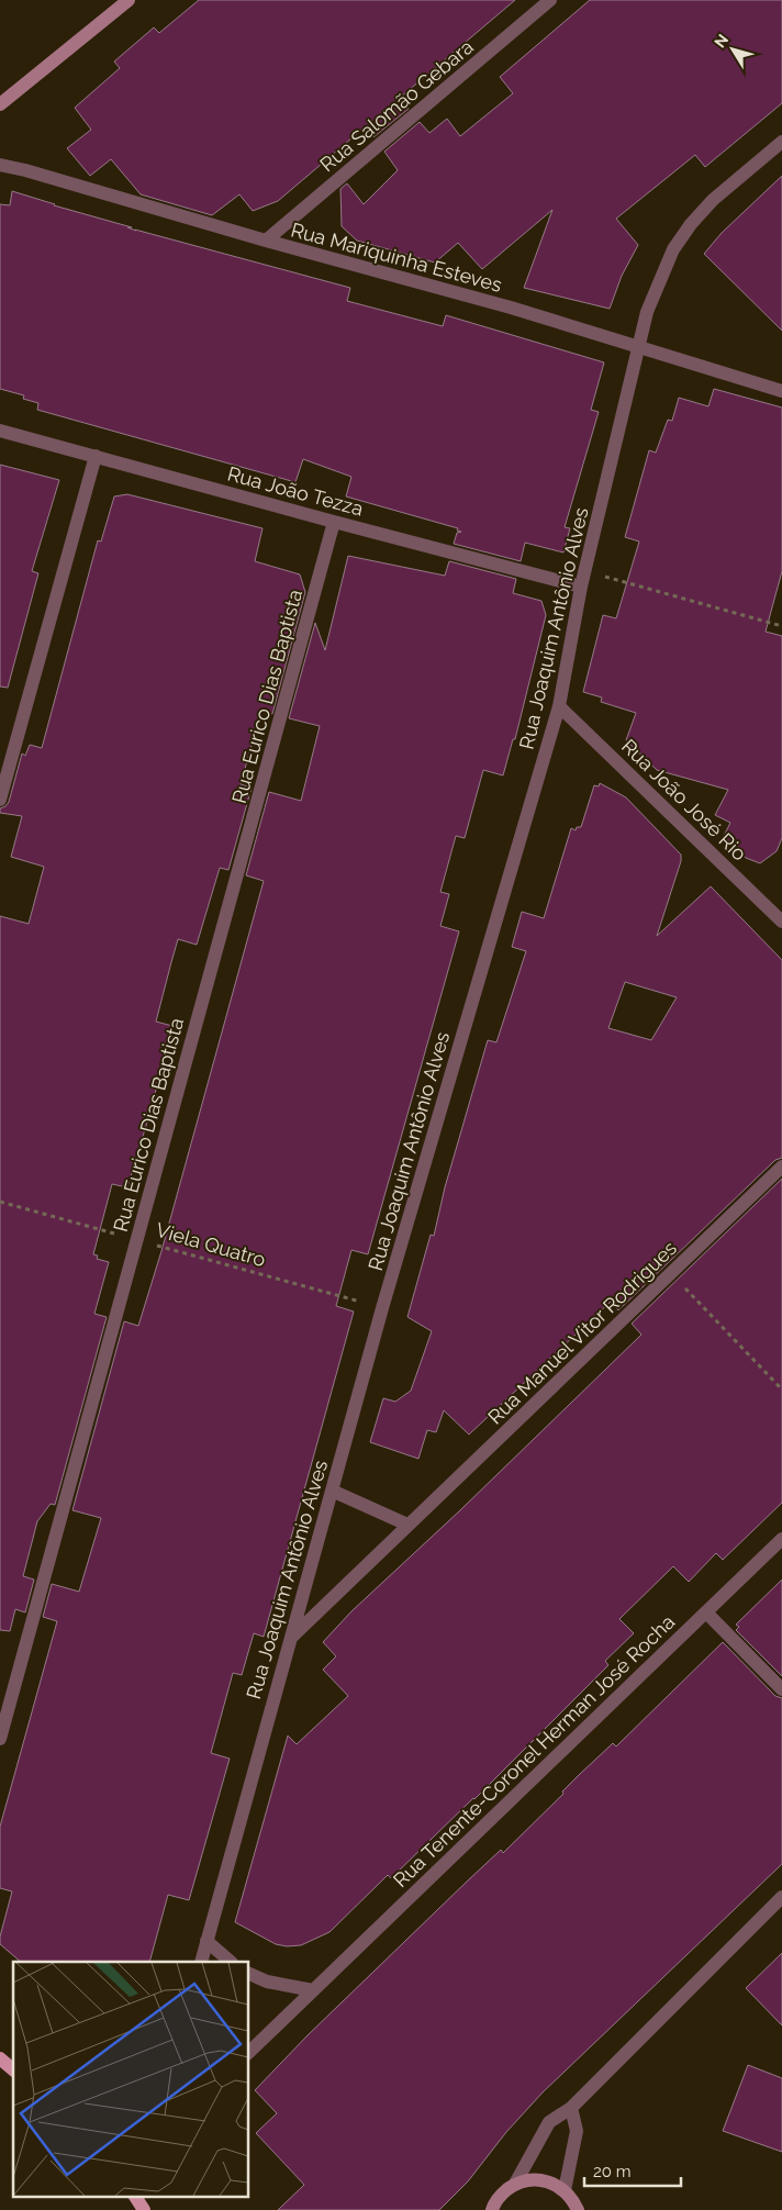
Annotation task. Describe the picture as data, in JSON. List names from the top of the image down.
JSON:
{
  "streets": {
    "street": [
      "Rua Salomão Gebara",
      "Rua Mariquinha Esteves",
      "Rua João Tezza",
      "Rua Joaquim Antônio Alves",
      "Rua Eurico Dias Baptista",
      "Rua João José Rio",
      "Rua Manuel Vitor Rodrigues",
      "Rua Tenente-Coronel Herman José Rocha"
    ],
    "path": ["Viela Quatro"]
  },
  "crossings": [
    ["Rua Salomão Gebara", "Rua Mariquinha Esteves"],
    ["Rua Mariquinha Esteves", "Rua Joaquim Antônio Alves"],
    ["Rua João Tezza", "Rua Joaquim Antônio Alves"],
    ["Rua João Tezza", "Rua Eurico Dias Baptista"],
    ["Rua Joaquim Antônio Alves", "Rua João José Rio"],
    ["Rua Joaquim Antônio Alves", "Viela Quatro"],
    ["Rua Joaquim Antônio Alves", "Rua Manuel Vitor Rodrigues"],
    ["Rua Eurico Dias Baptista", "Viela Quatro"]
  ],
  "scale_bar": "20 m",
  "north": "top left"
}
